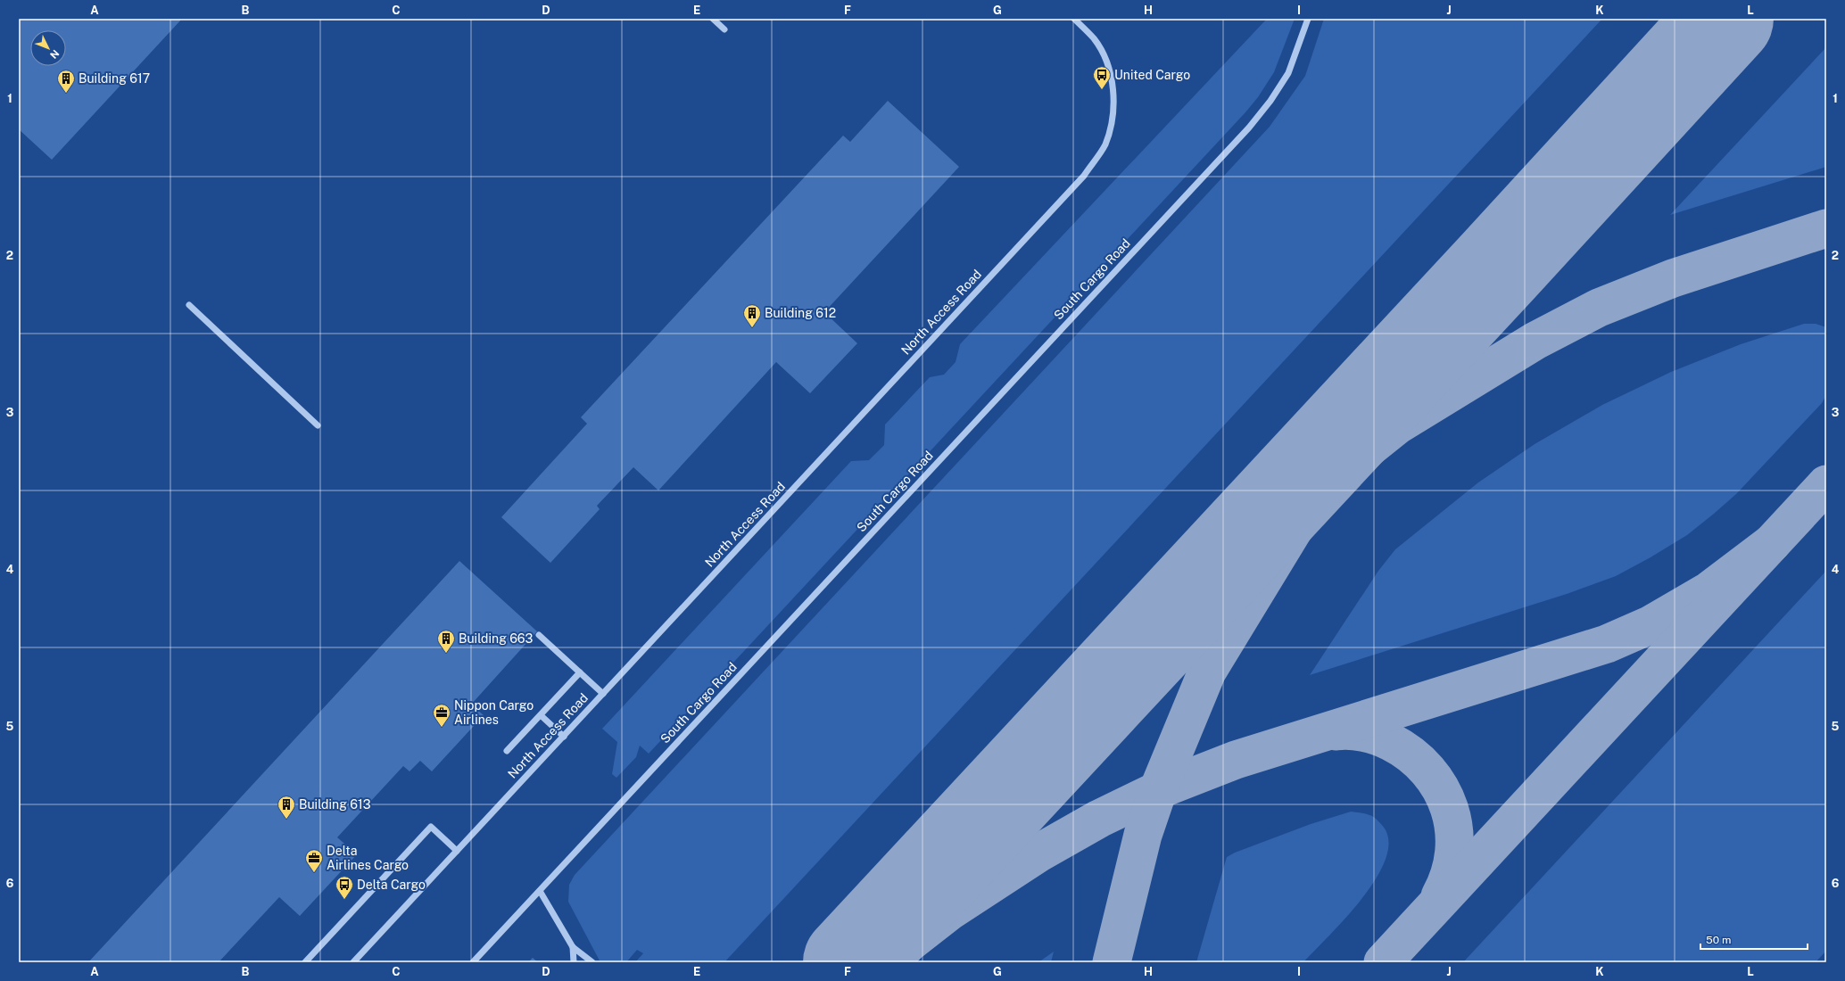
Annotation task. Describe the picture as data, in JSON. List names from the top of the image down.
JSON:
{
  "streets": {
    "street": ["South Cargo Road", "North Access Road"]
  },
  "places": {
    "bus stop": ["United Cargo", "Delta Cargo"],
    "building": [
      "Building 617",
      "Building 612",
      "Building 663",
      "Building 613"
    ],
    "office": ["Nippon Cargo Airlines", "Delta Airlines Cargo"]
  },
  "scale_bar": "50 m",
  "north": "bottom right",
  "grid": {
    "columns": [
      "A",
      "B",
      "C",
      "D",
      "E",
      "F",
      "G",
      "H",
      "I",
      "J",
      "K",
      "L"
    ],
    "rows": [
      "1",
      "2",
      "3",
      "4",
      "5",
      "6"
    ]
  }
}
